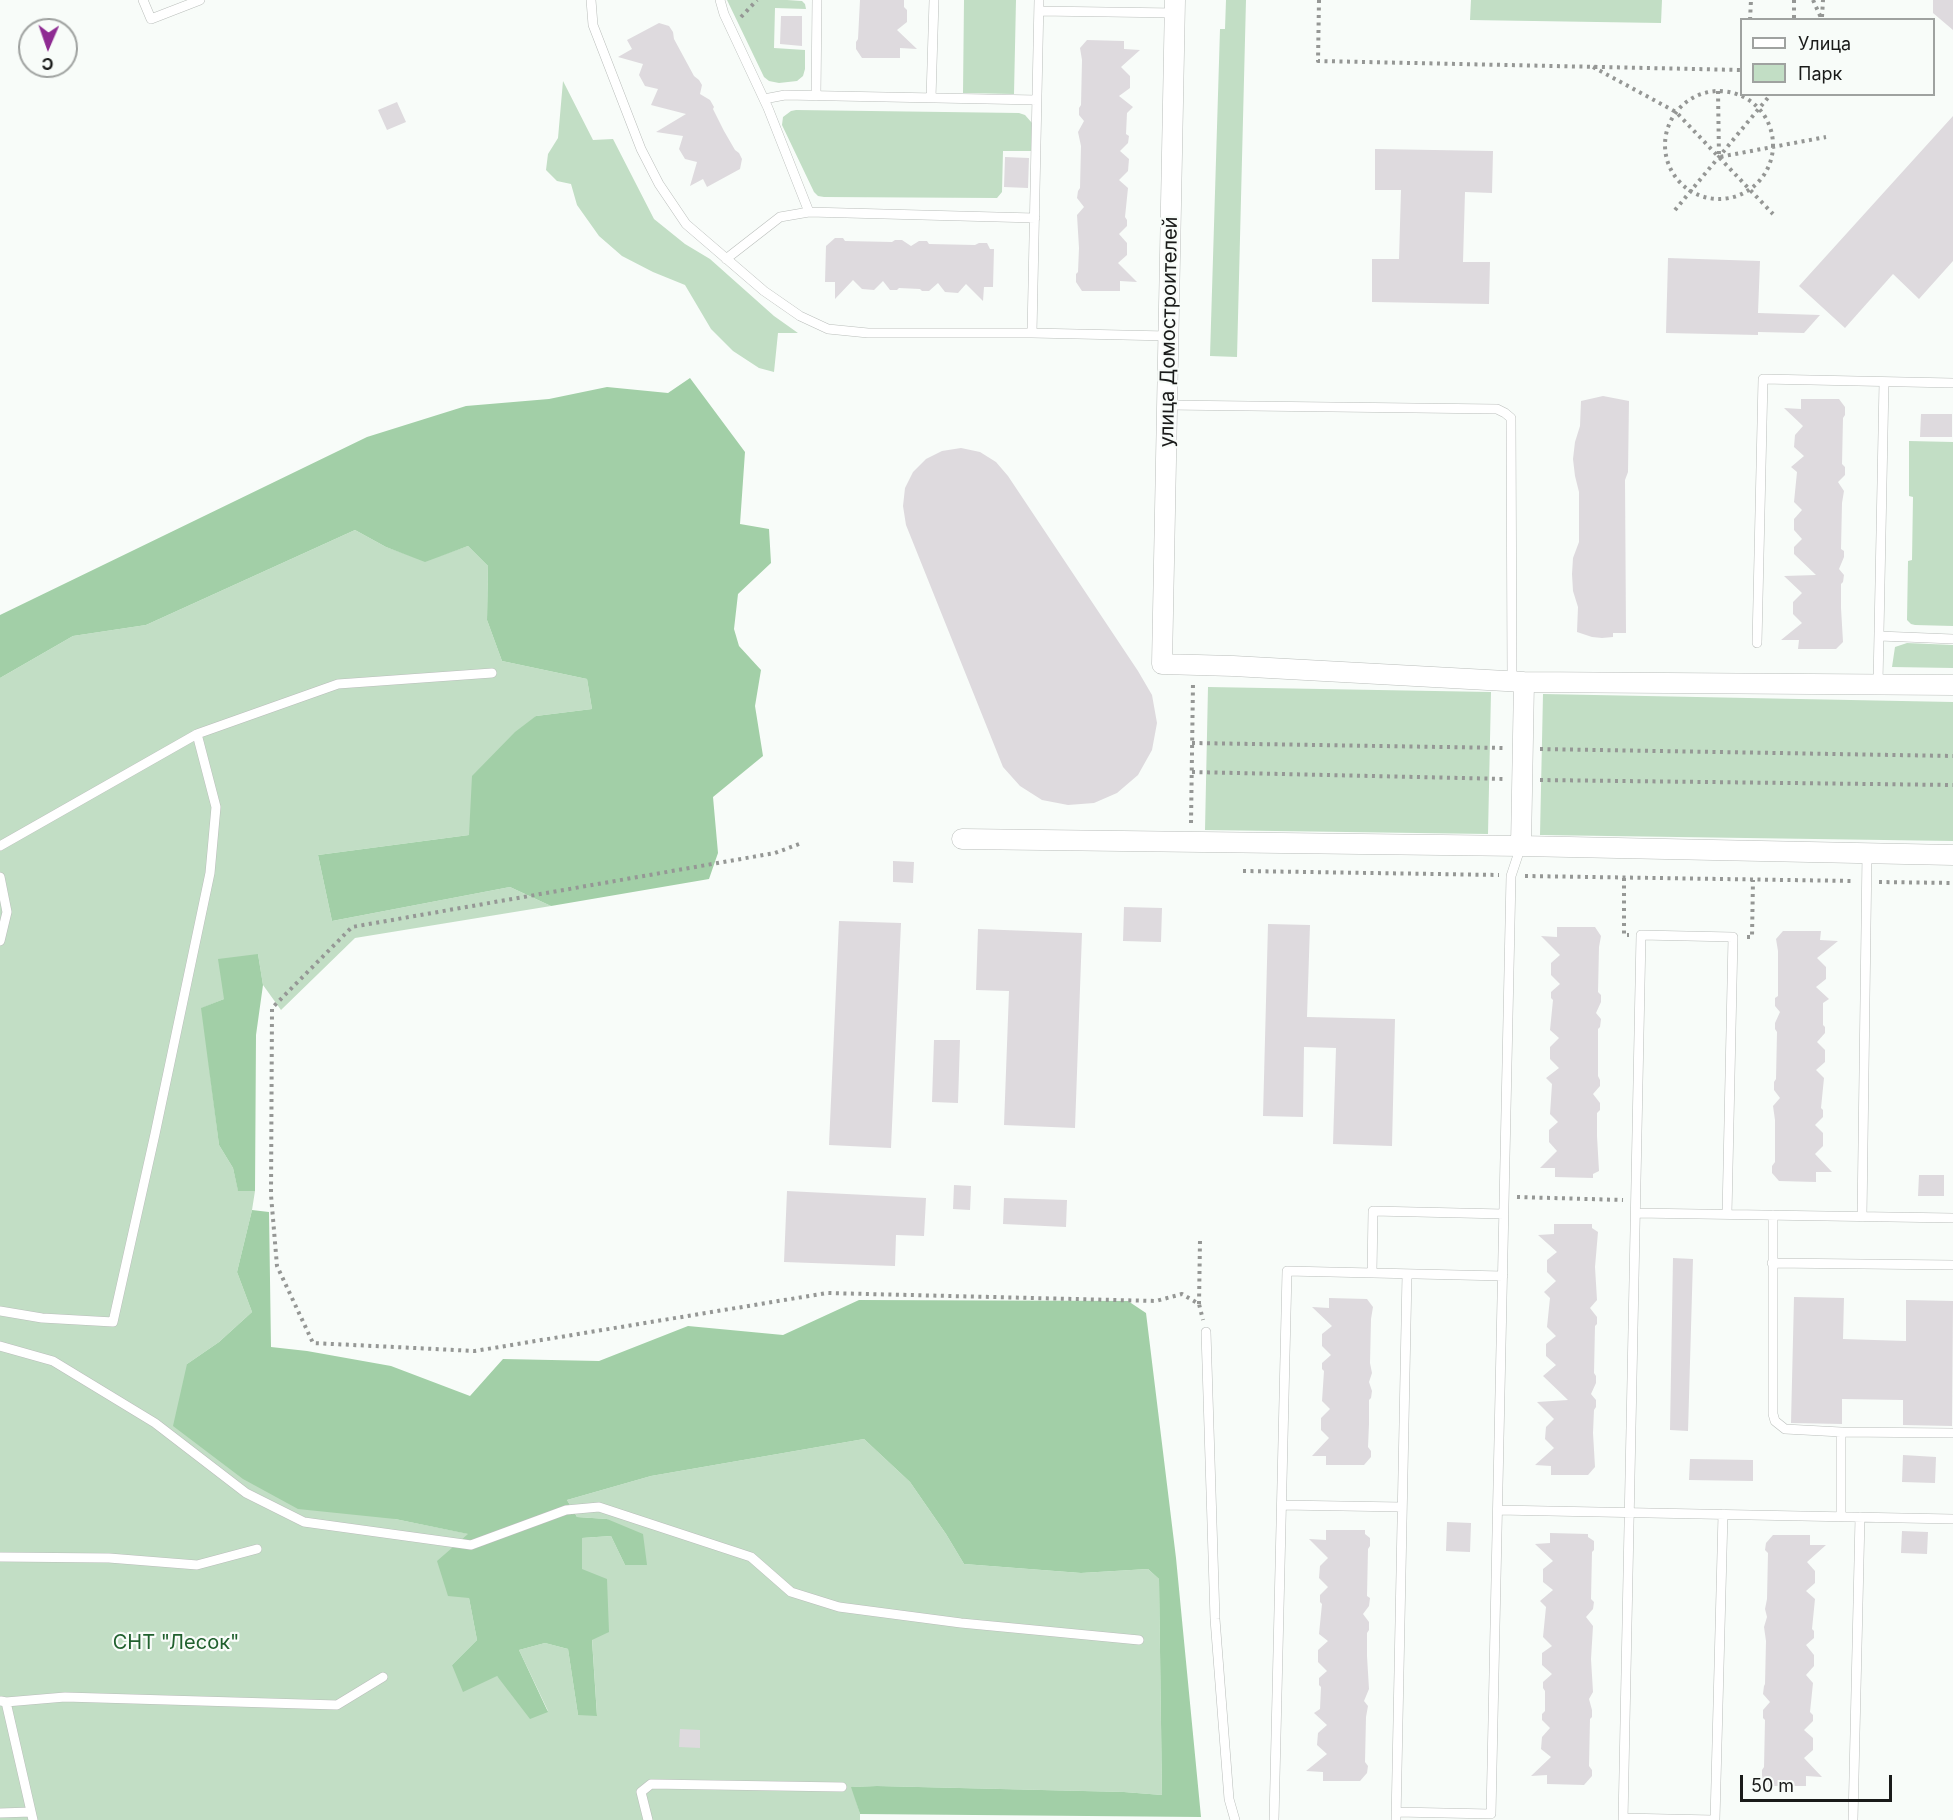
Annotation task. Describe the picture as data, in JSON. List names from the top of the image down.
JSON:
{
  "streets": {
    "street": ["улица Домостроителей"]
  },
  "parks": ["СНТ \"Лесок\""],
  "legend": ["Улица", "Парк"],
  "scale_bar": "50 m",
  "north": "bottom"
}
